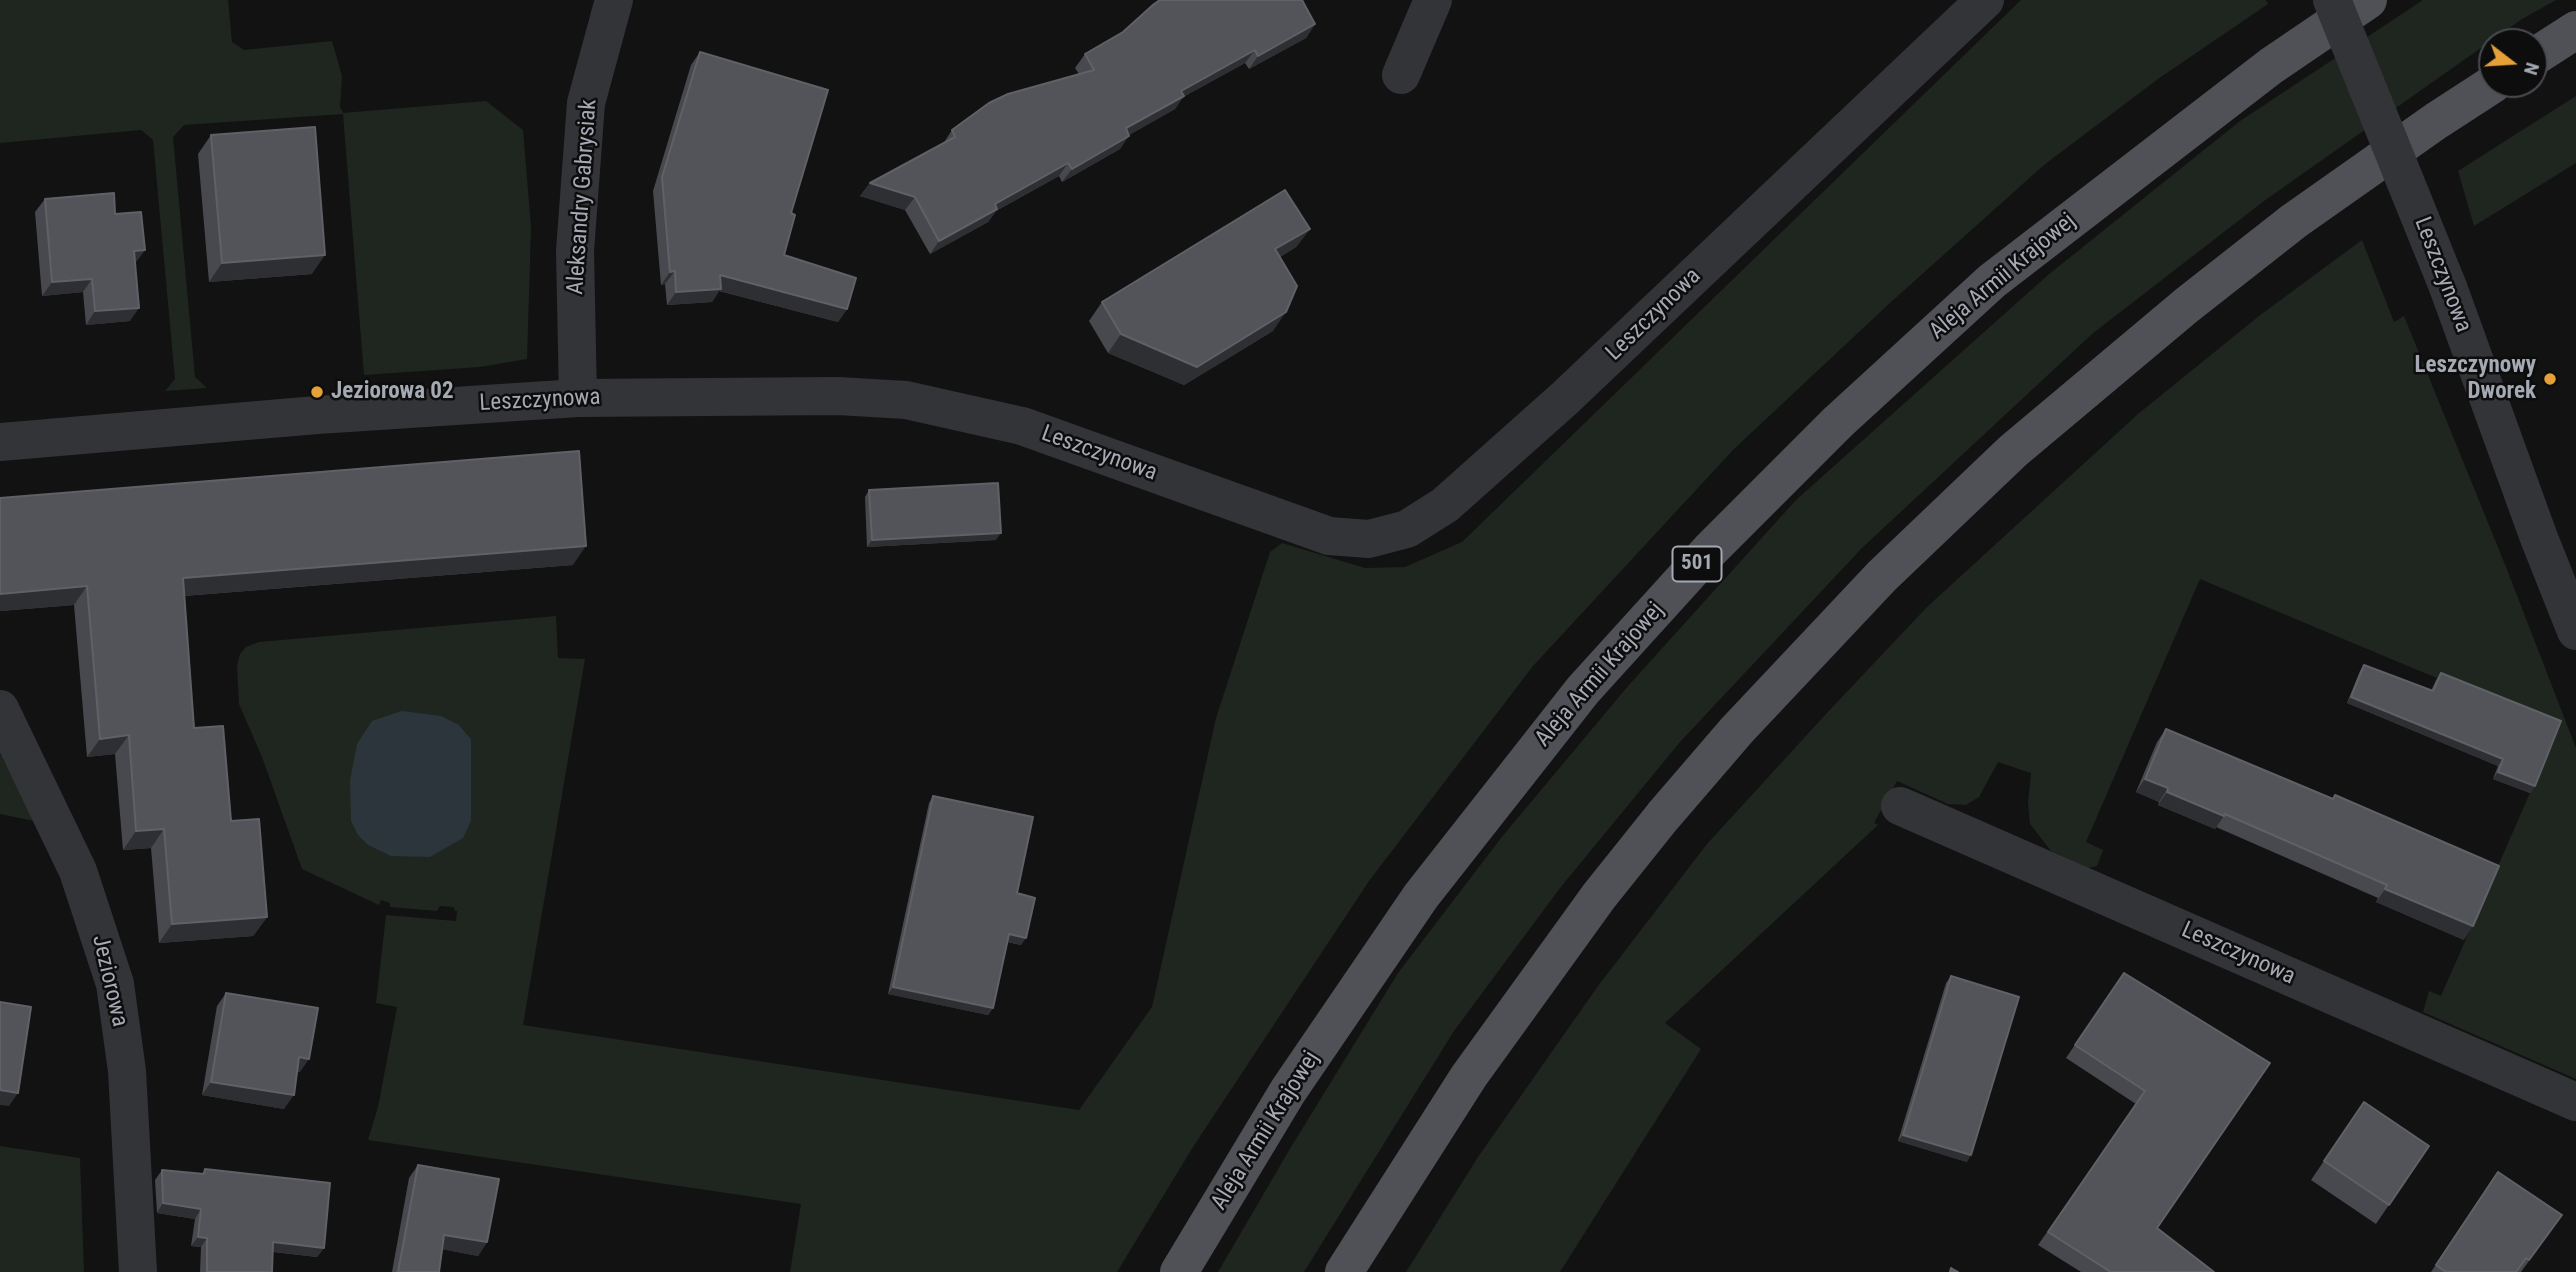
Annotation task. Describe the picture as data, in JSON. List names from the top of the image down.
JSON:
{
  "streets": {
    "main road": ["Aleja Armii Krajowej", "501"],
    "street": ["Aleksandry Gabrysiak", "Leszczynowa", "Jeziorowa"]
  },
  "crossings": [
    ["Aleksandry Gabrysiak", "Leszczynowa"]
  ],
  "places": ["Leszczynowy Dworek", "Jeziorowa 02"],
  "north": "right"
}
